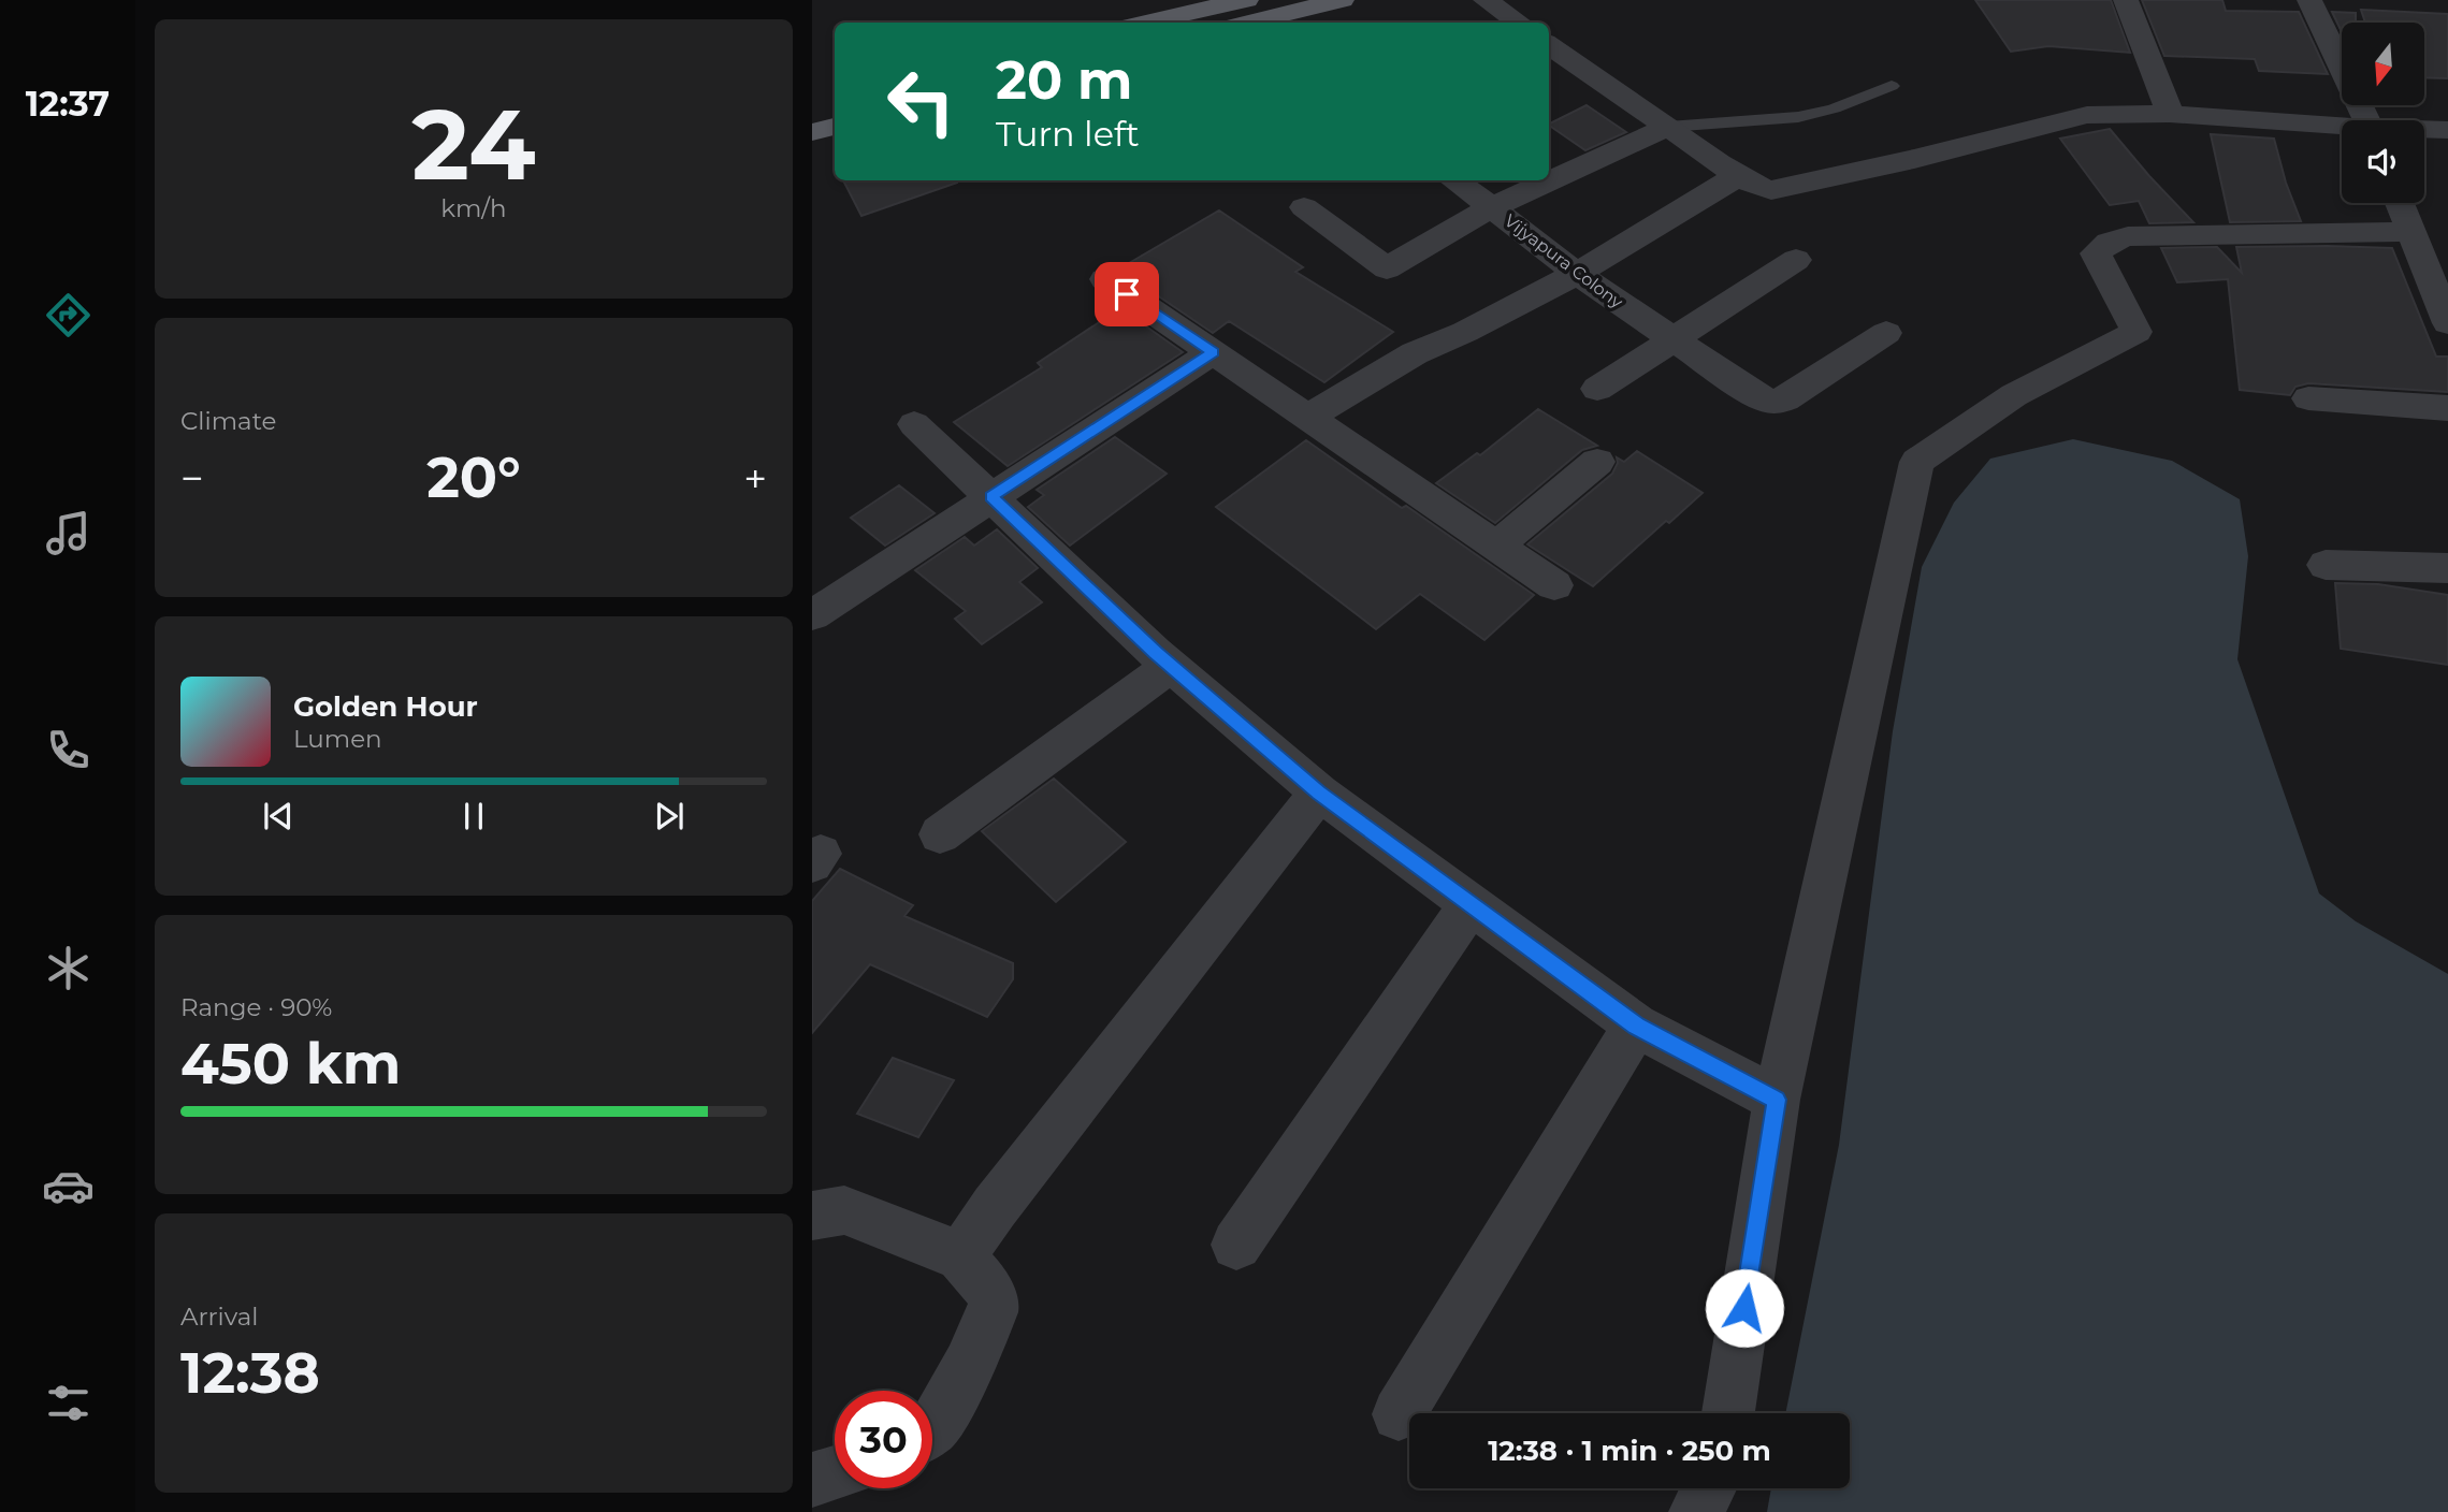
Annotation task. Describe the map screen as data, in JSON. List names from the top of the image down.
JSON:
{
  "streets": {
    "street": ["Vijyapura Colony"]
  },
  "north": "bottom",
  "page": {
    "tabs": "12:37",
    "tile": [
      ["24", "km/h"],
      "Climate",
      ["Range · 90%", "450 km"],
      ["Arrival", "12:38"]
    ],
    "turn": ["20 m", "Turn left"],
    "heat": ["−", "20°", "+"],
    "song": ["Golden Hour", "Lumen"],
    "limit": "30",
    "trip": "12:38 · 1 min · 250 m"
  }
}
